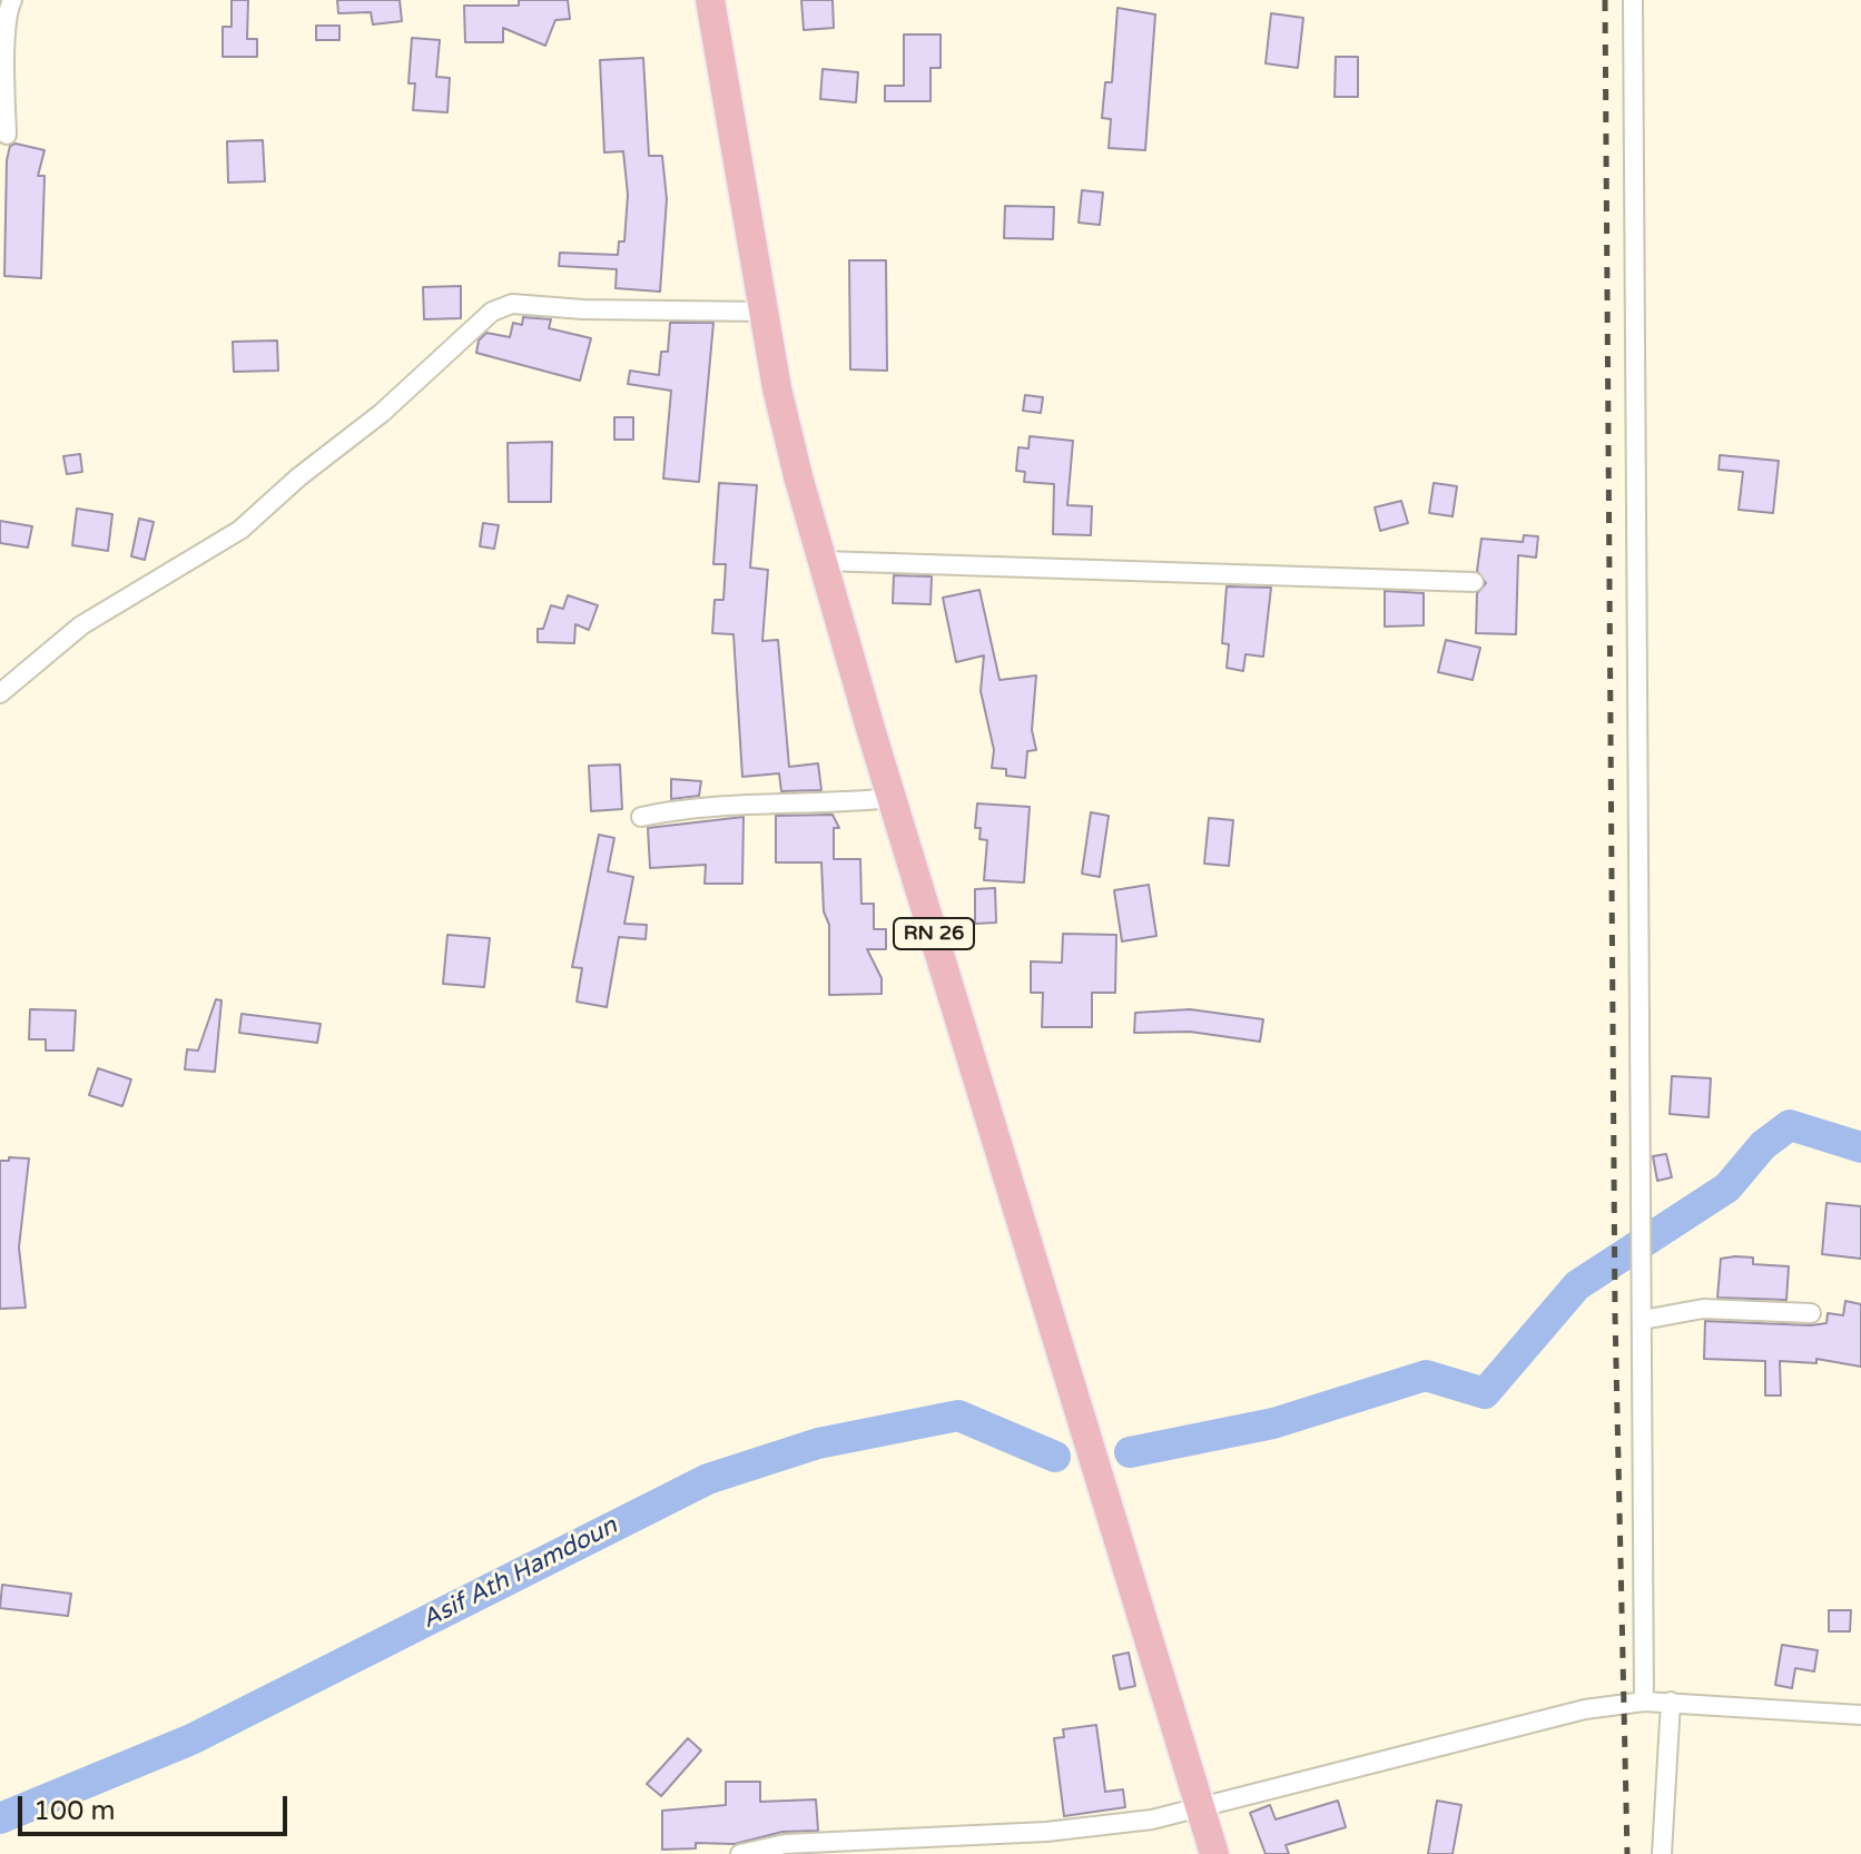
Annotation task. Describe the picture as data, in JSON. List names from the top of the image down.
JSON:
{
  "streets": {
    "main road": ["RN 26"]
  },
  "water": ["Asif Ath Hamdoun"],
  "scale_bar": "100 m"
}
